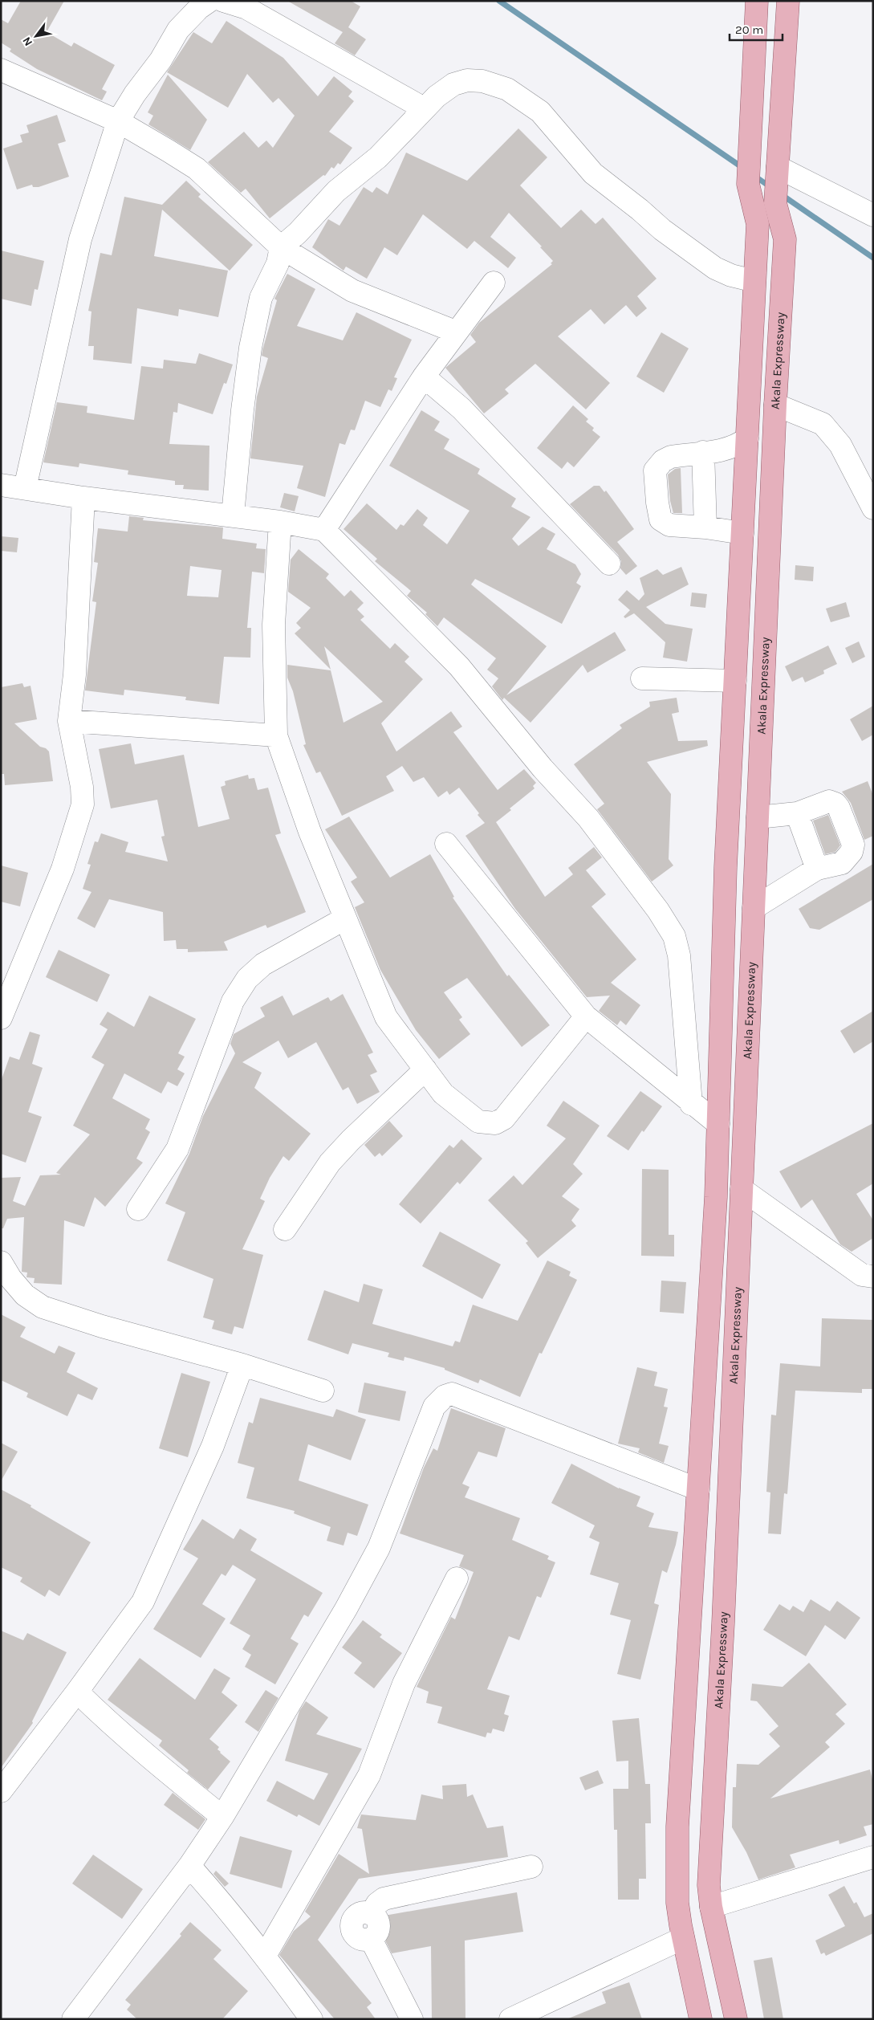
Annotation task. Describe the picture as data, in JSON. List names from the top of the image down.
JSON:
{
  "streets": {
    "main road": ["Akala Expressway"]
  },
  "scale_bar": "20 m",
  "north": "bottom left"
}
